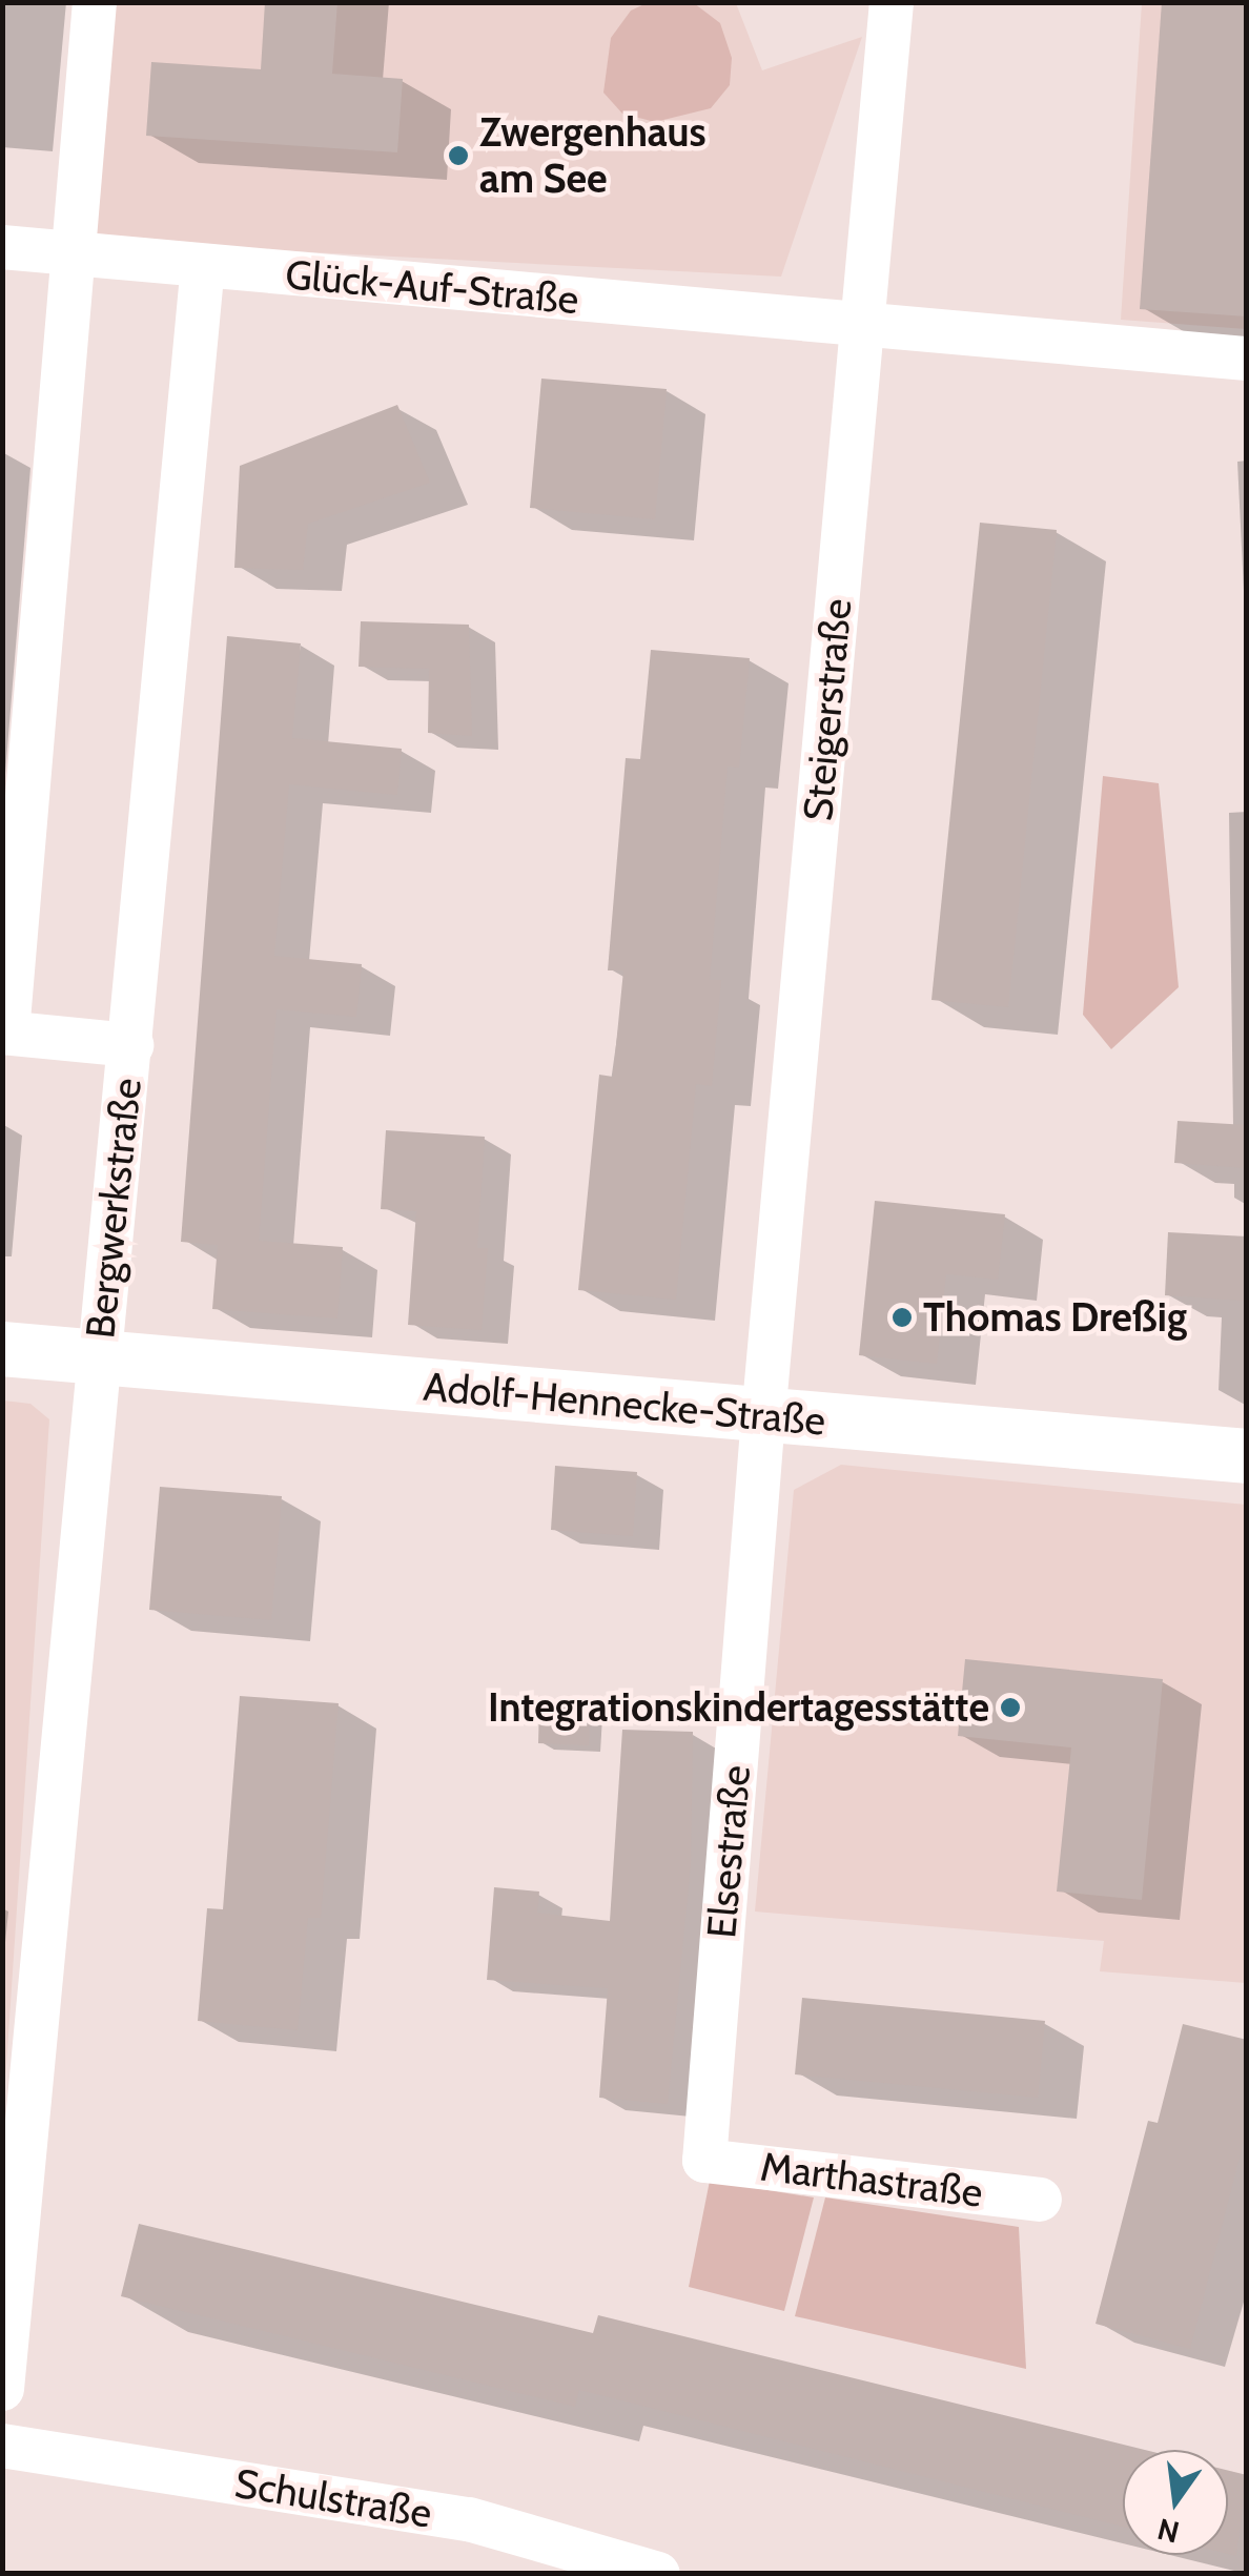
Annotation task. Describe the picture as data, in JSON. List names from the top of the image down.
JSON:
{
  "streets": {
    "street": [
      "Glück-Auf-Straße",
      "Steigerstraße",
      "Bergwerkstraße",
      "Adolf-Hennecke-Straße",
      "Elsestraße",
      "Marthastraße",
      "Schulstraße"
    ]
  },
  "crossings": [
    ["Glück-Auf-Straße", "Steigerstraße"],
    ["Glück-Auf-Straße", "Bergwerkstraße"],
    ["Steigerstraße", "Adolf-Hennecke-Straße"],
    ["Steigerstraße", "Elsestraße"],
    ["Bergwerkstraße", "Adolf-Hennecke-Straße"],
    ["Adolf-Hennecke-Straße", "Elsestraße"],
    ["Elsestraße", "Marthastraße"]
  ],
  "places": ["Zwergenhaus am See", "Thomas Dreßig", "Integrationskindertagesstätte"],
  "north": "bottom"
}
